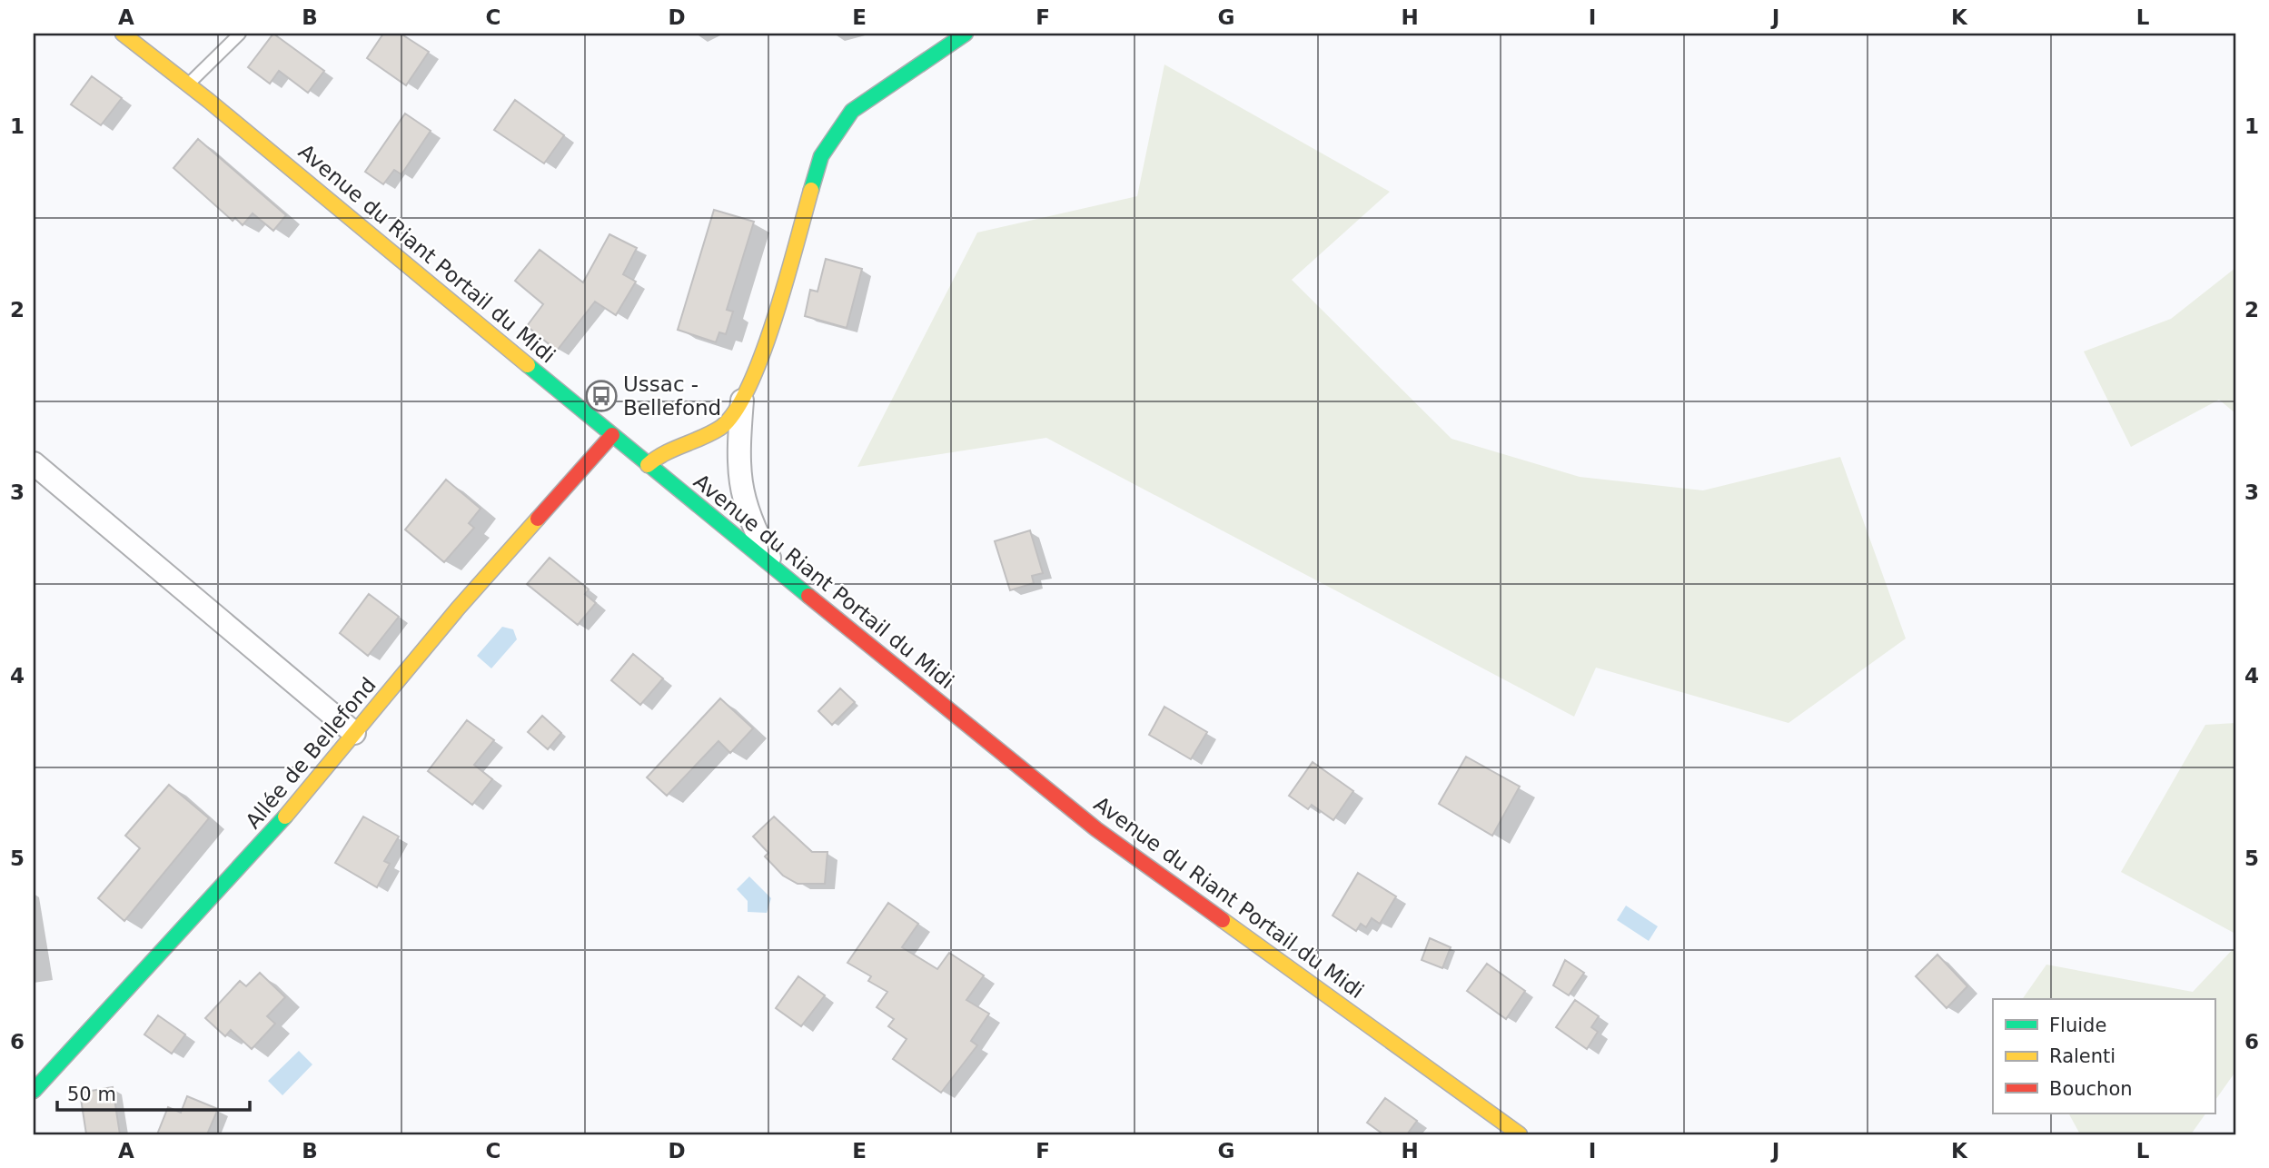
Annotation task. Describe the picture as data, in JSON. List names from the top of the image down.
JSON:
{
  "streets": {
    "main road": ["Avenue du Riant Portail du Midi", "Allée de Bellefond"]
  },
  "crossings": [
    ["Avenue du Riant Portail du Midi", "Allée de Bellefond"]
  ],
  "places": {
    "bus stop": ["Ussac - Bellefond"]
  },
  "legend": ["Fluide", "Ralenti", "Bouchon"],
  "scale_bar": "50 m",
  "grid": {
    "columns": [
      "A",
      "B",
      "C",
      "D",
      "E",
      "F",
      "G",
      "H",
      "I",
      "J",
      "K",
      "L"
    ],
    "rows": [
      "1",
      "2",
      "3",
      "4",
      "5",
      "6"
    ]
  }
}
